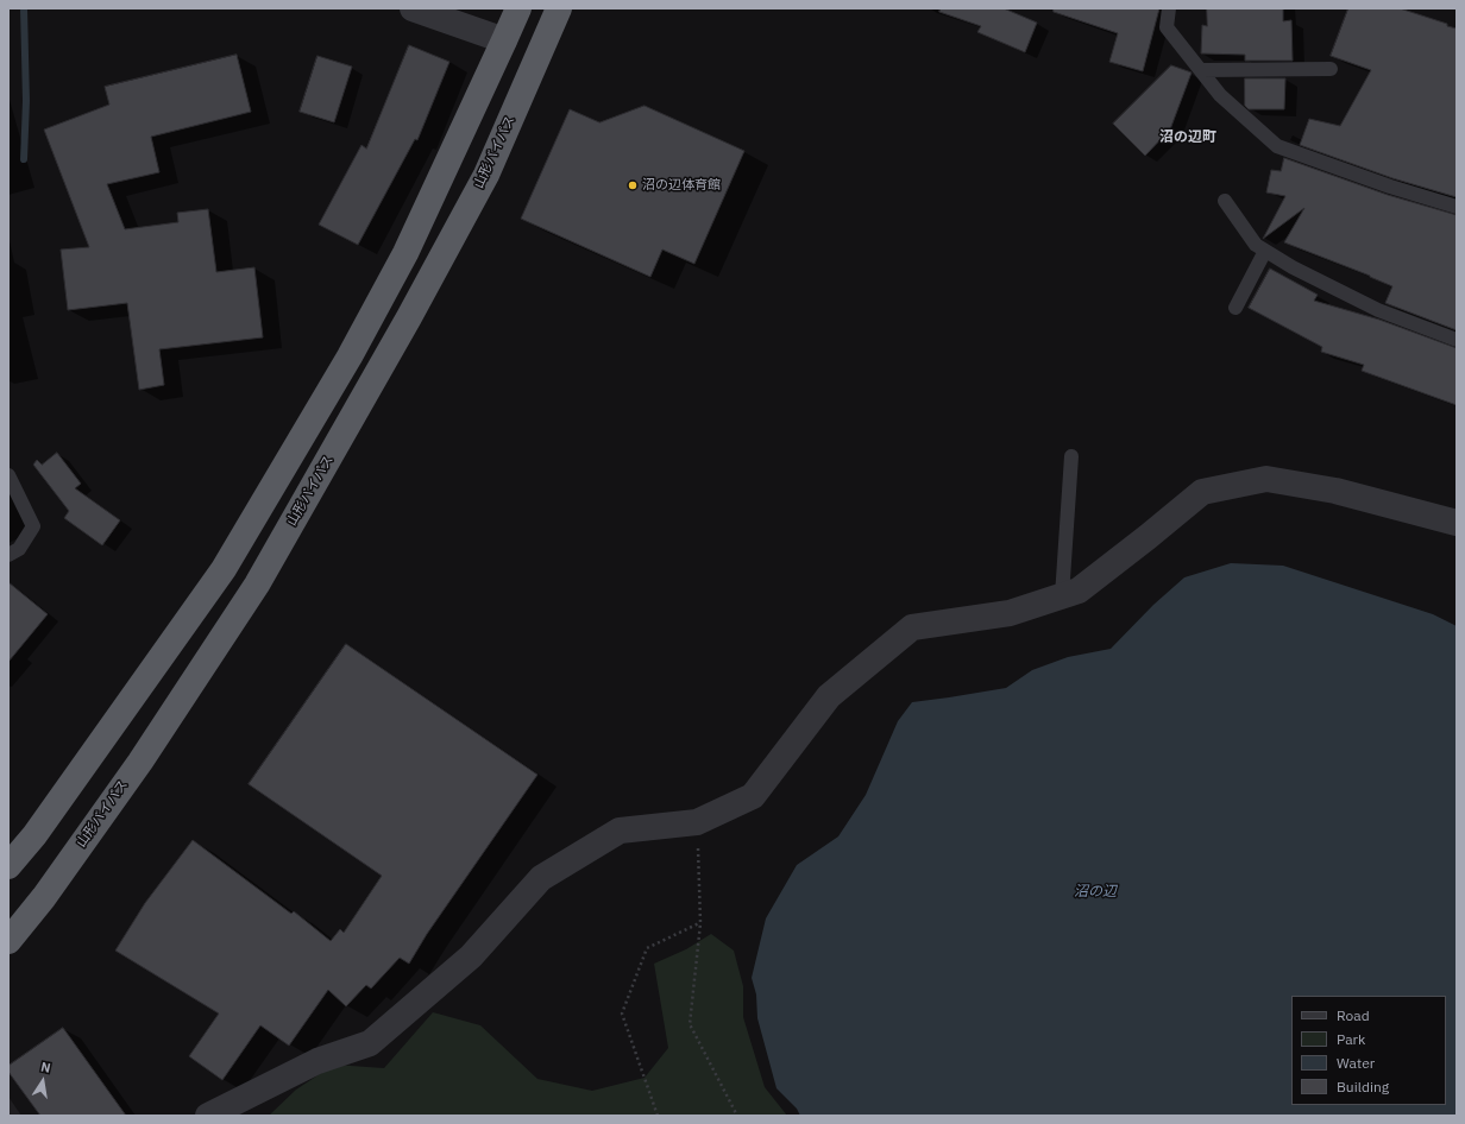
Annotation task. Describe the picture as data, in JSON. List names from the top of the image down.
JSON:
{
  "streets": {
    "highway": ["山形バイパス"]
  },
  "districts": ["沼の辺町"],
  "water": ["沼の辺"],
  "places": ["沼の辺体育館"],
  "legend": [
    "Road",
    "Park",
    "Water",
    "Building"
  ],
  "north": "top"
}
